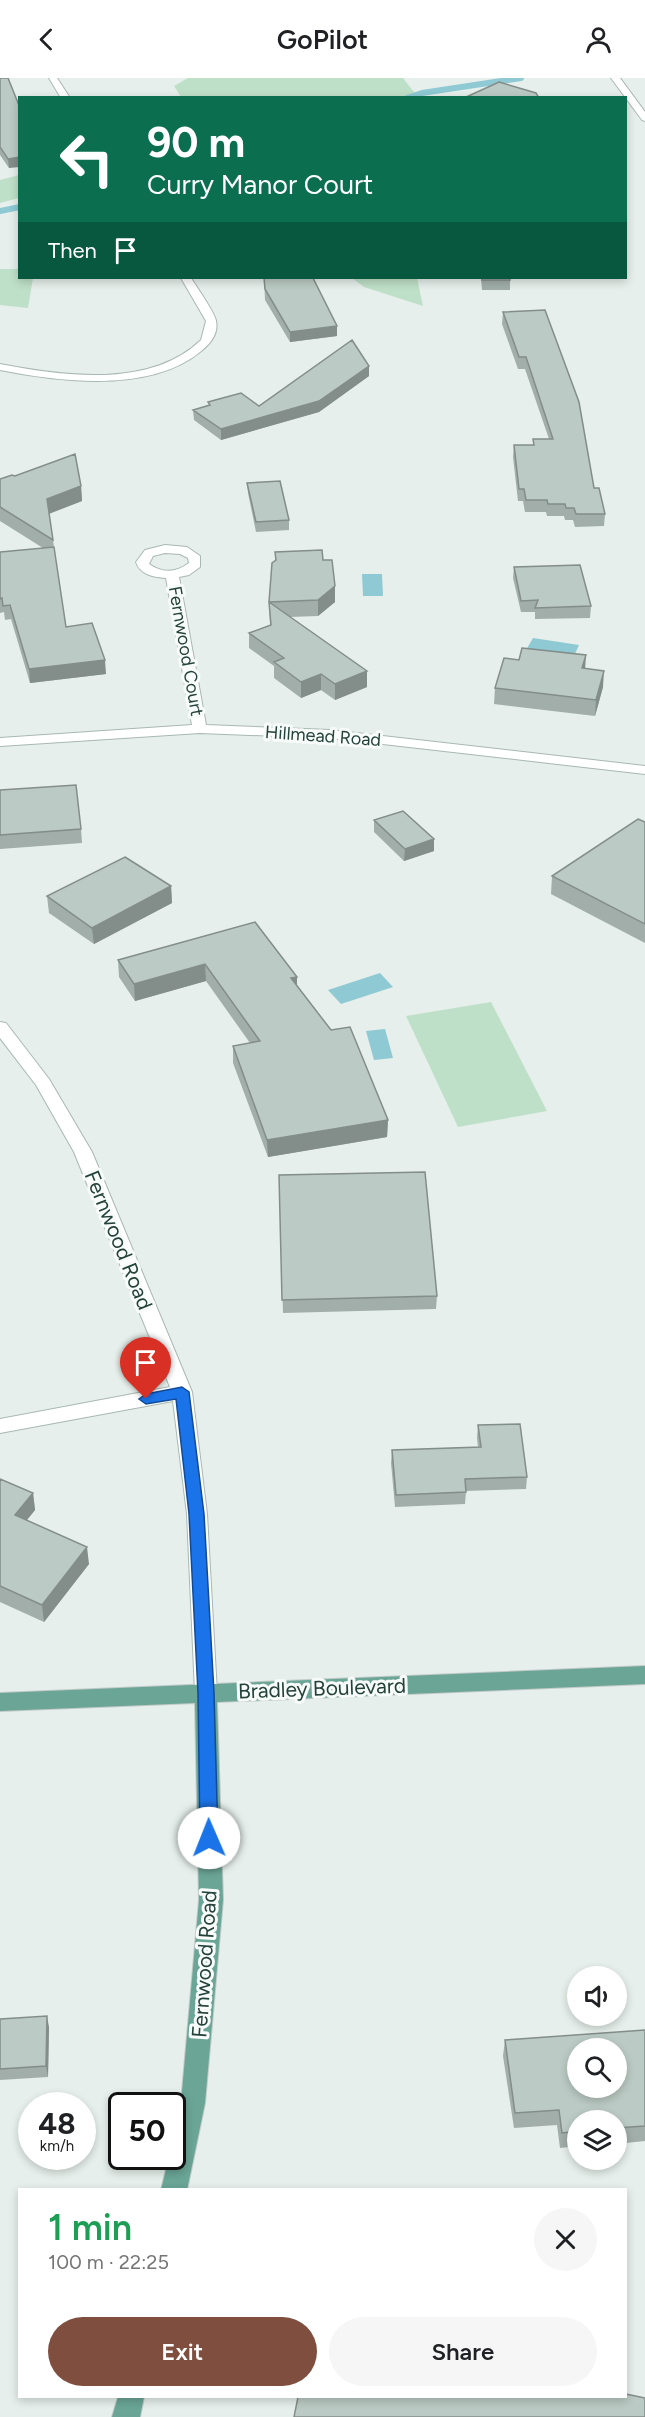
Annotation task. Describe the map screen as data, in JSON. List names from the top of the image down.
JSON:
{
  "streets": {
    "main road": ["Fernwood Road", "Bradley Boulevard"],
    "street": ["Fernwood Court", "Hillmead Road"]
  },
  "crossings": [
    ["Fernwood Court", "Hillmead Road"],
    ["Fernwood Road", "Bradley Boulevard"]
  ],
  "page": {
    "header": "GoPilot",
    "turn": ["90 m", "Curry Manor Court"],
    "then": "Then",
    "speed": "48 km/h",
    "limit": "50",
    "heading": ["1 min", "100 m · 22:25"],
    "buttons": ["Exit", "Share"]
  }
}
